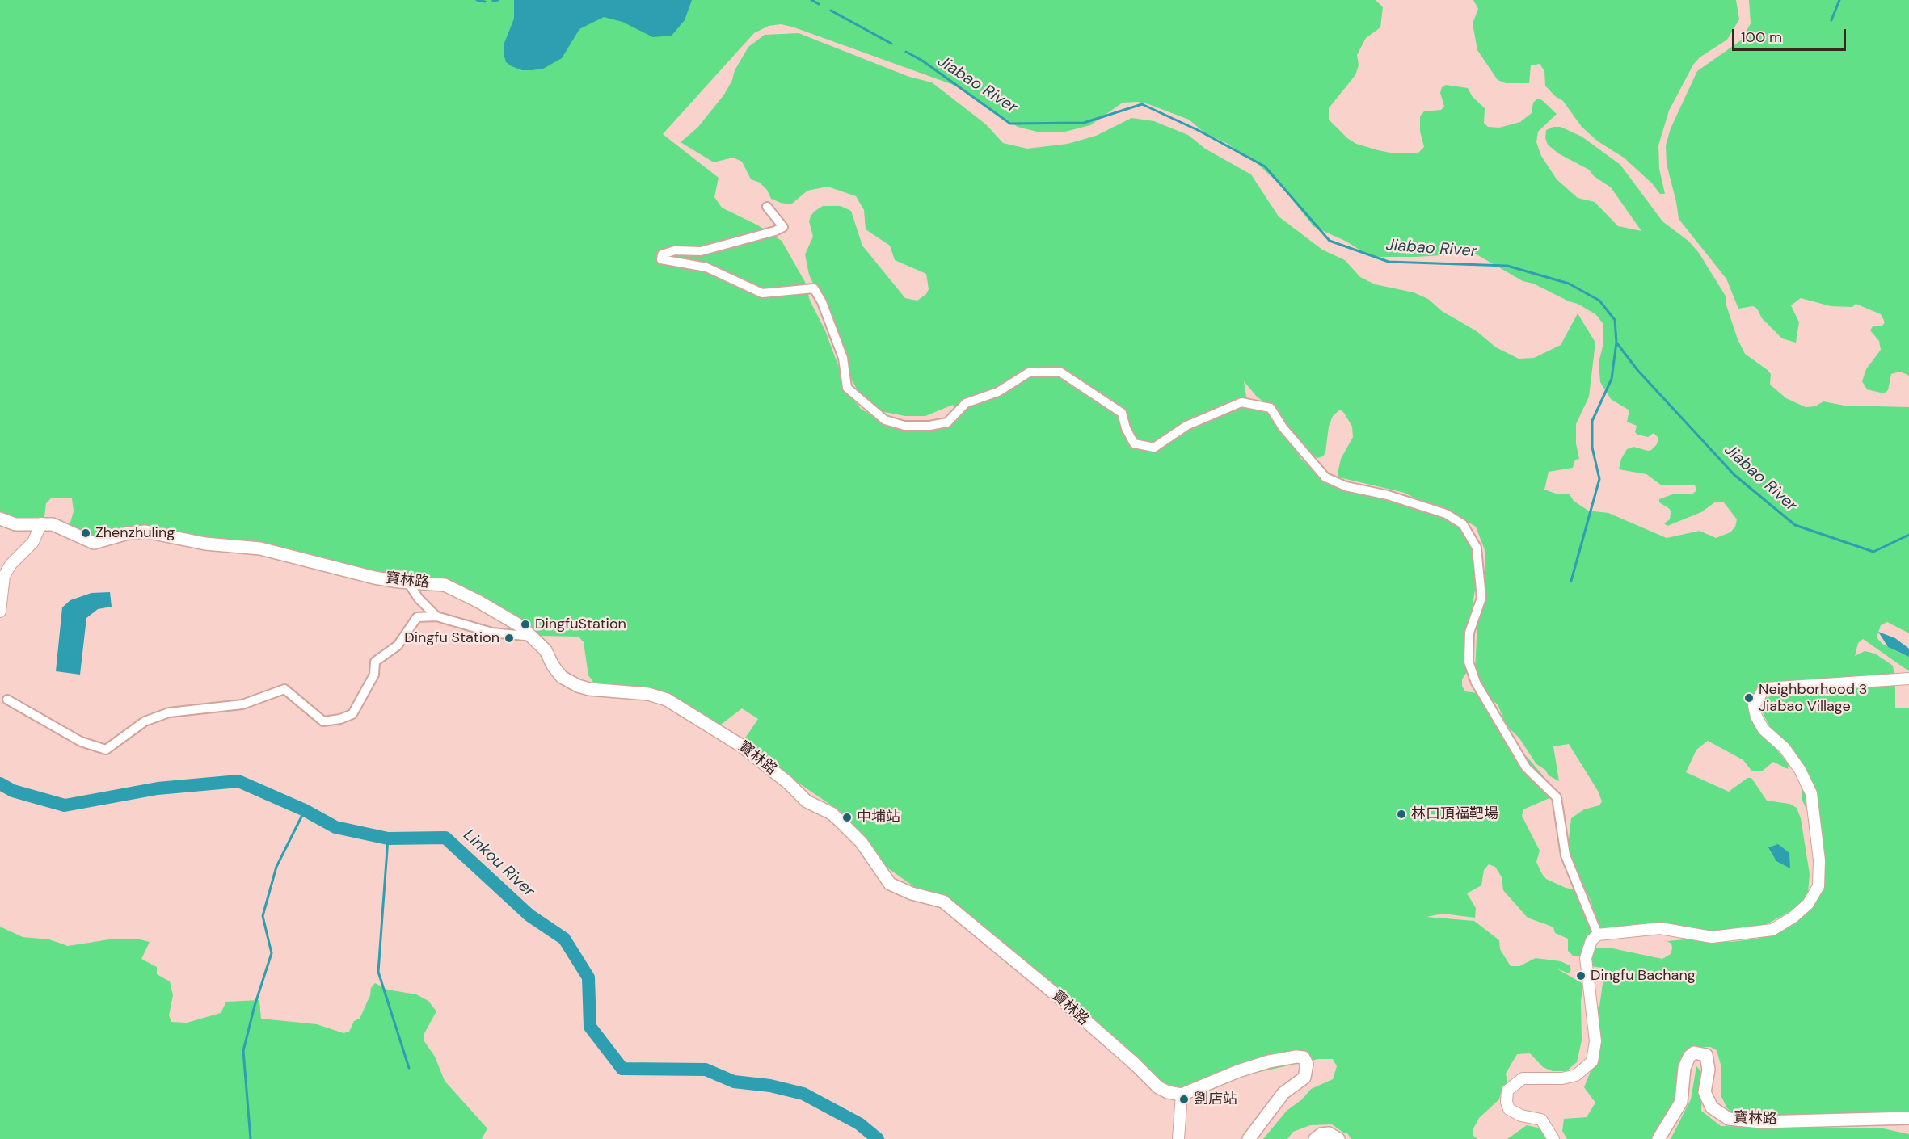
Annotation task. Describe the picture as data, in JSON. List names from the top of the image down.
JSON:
{
  "streets": {
    "main road": ["寶林路"]
  },
  "water": ["Jiabao River", "Linkou River"],
  "places": [
    "Zhenzhuling",
    "DingfuStation",
    "Dingfu Station",
    "Neighborhood 3 Jiabao Village",
    "林口頂福靶場",
    "中埔站",
    "Dingfu Bachang",
    "劉店站"
  ],
  "scale_bar": "100 m"
}
